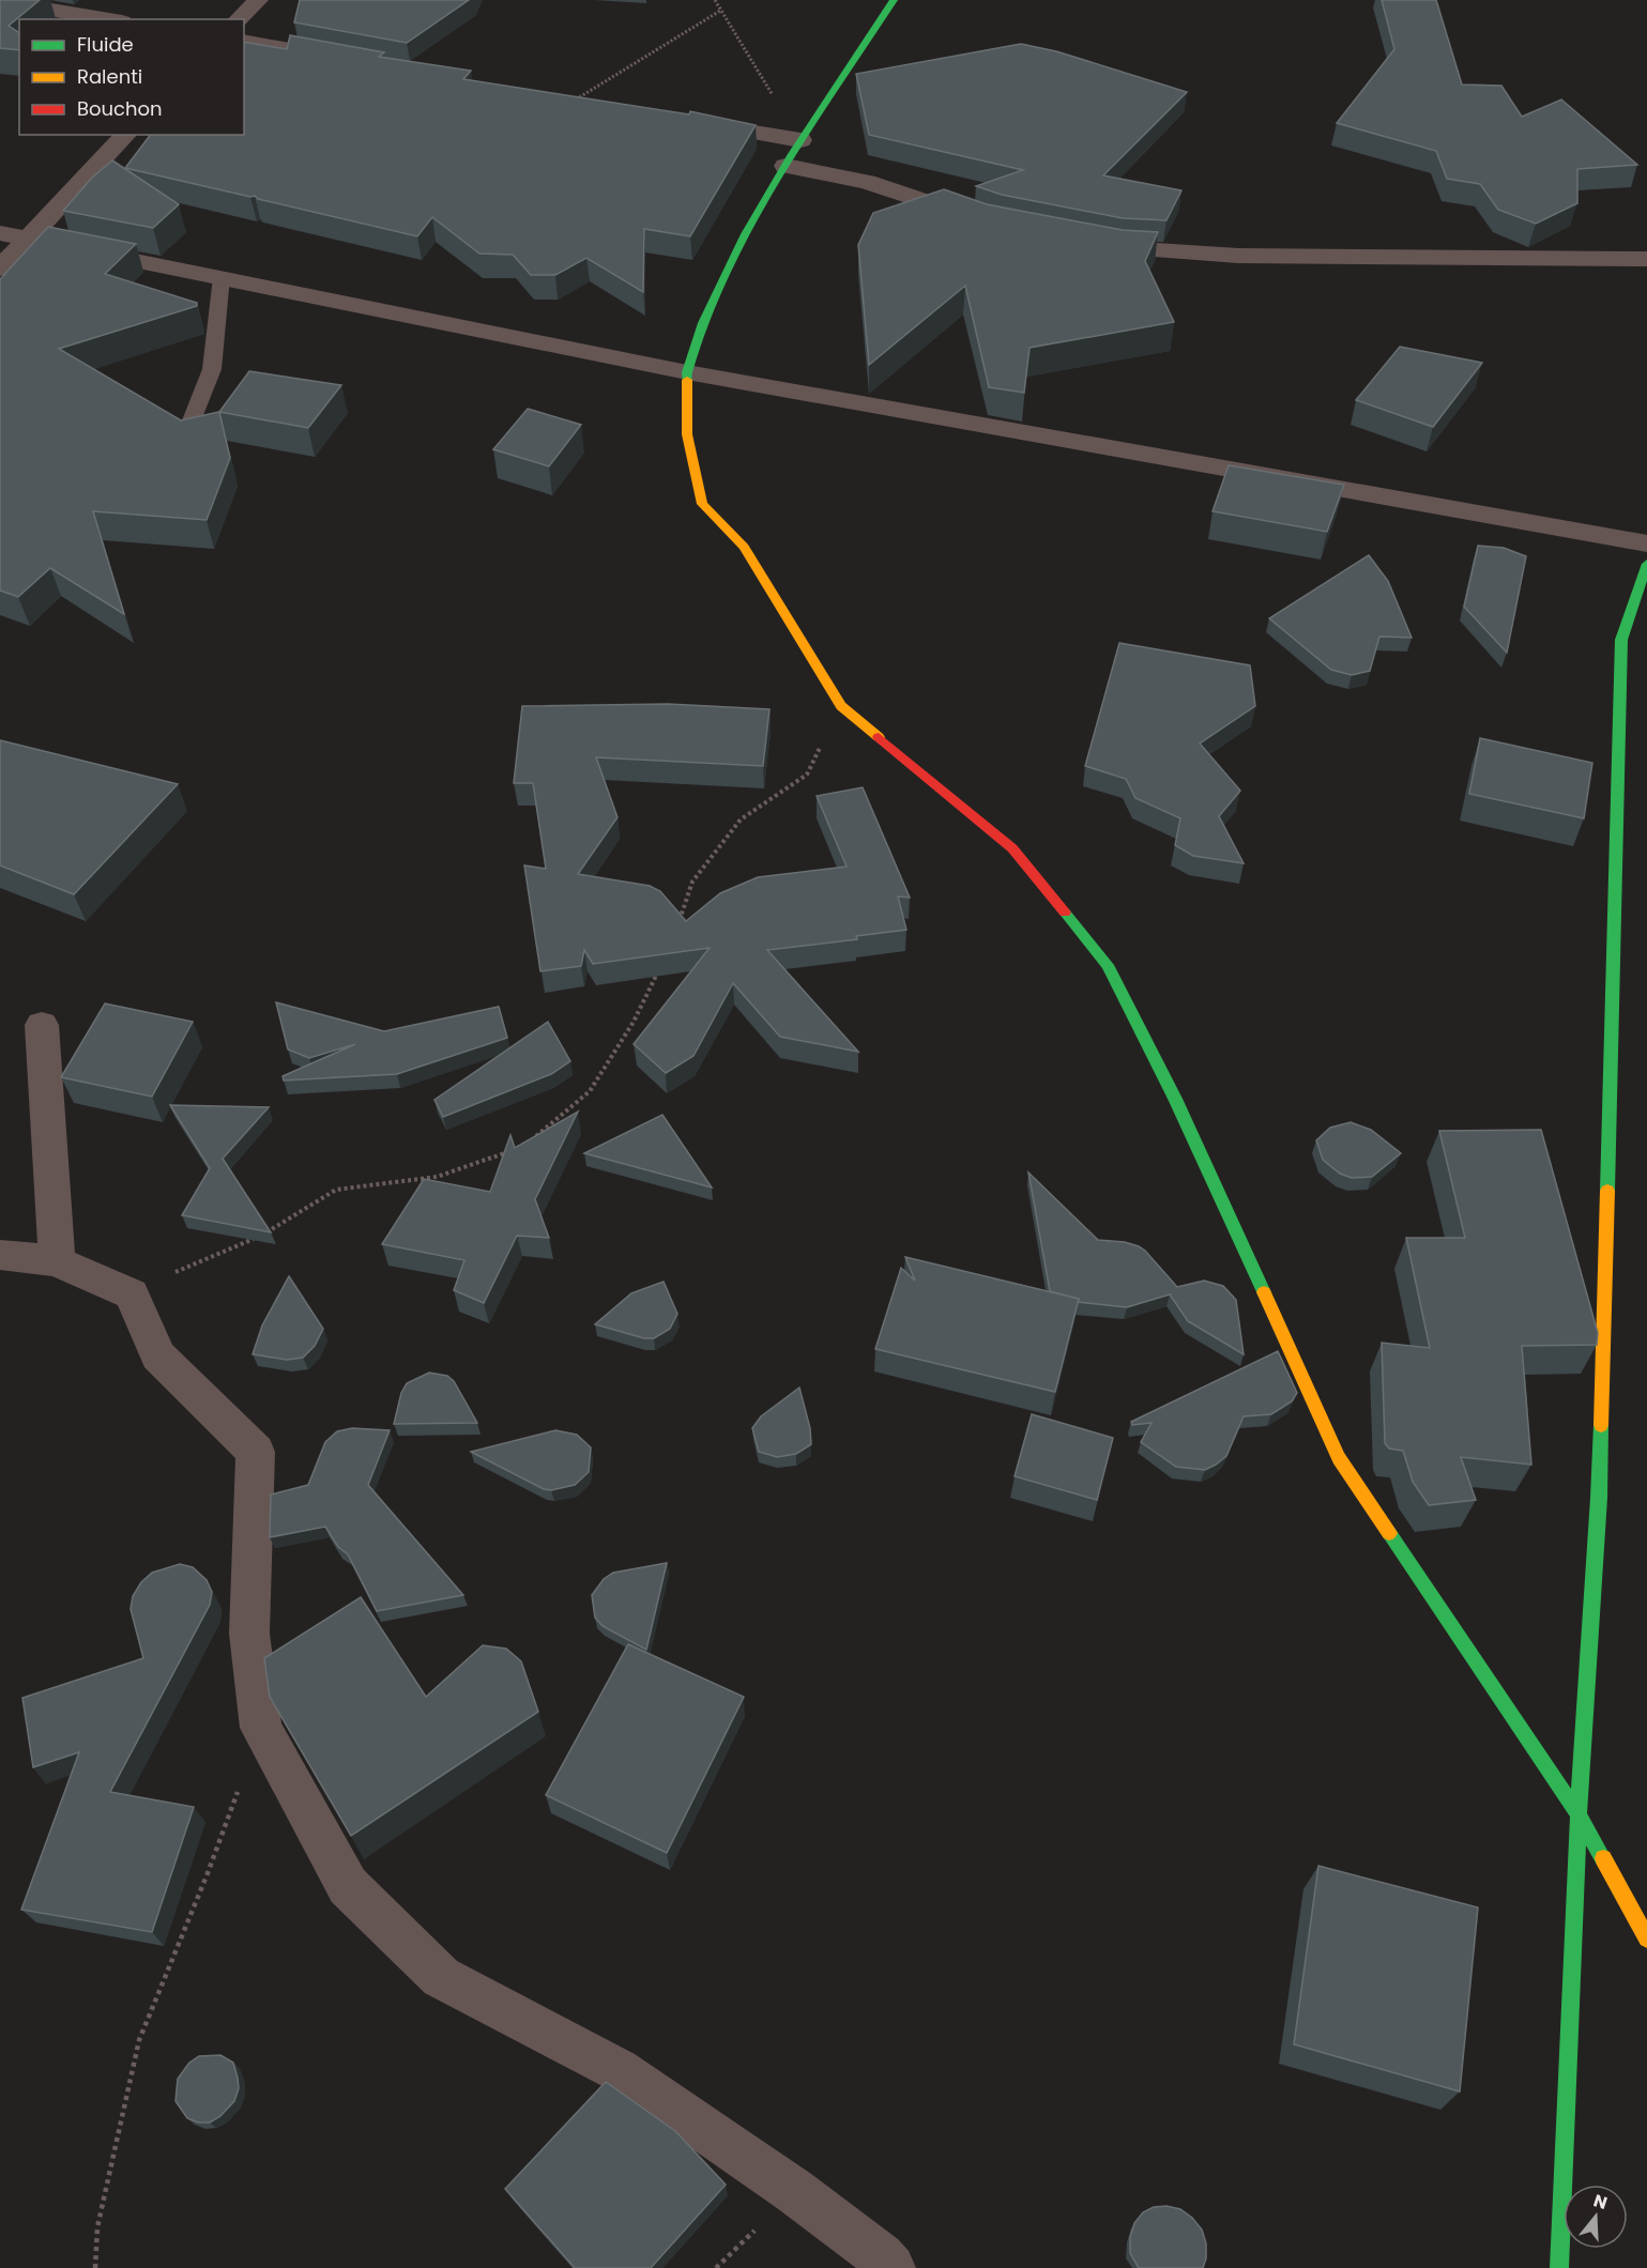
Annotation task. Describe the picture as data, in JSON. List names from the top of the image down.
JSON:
{
  "legend": ["Fluide", "Ralenti", "Bouchon"],
  "north": "top"
}
